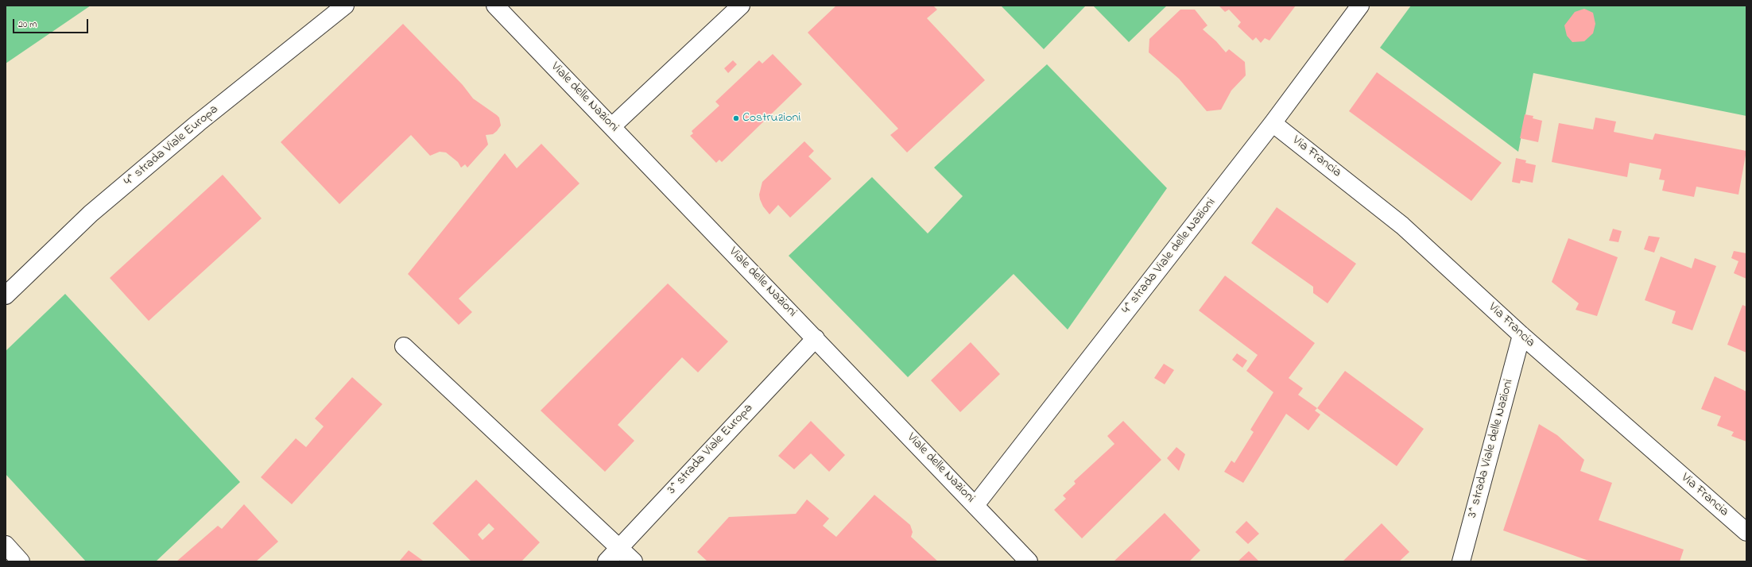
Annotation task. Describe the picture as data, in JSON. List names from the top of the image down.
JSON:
{
  "streets": {
    "street": [
      "Viale delle Nazioni",
      "4^ strada Viale Europa",
      "Via Francia",
      "4^ strada Viale delle Nazioni",
      "3^ strada Viale delle Nazioni",
      "3^ strada Viale Europa"
    ]
  },
  "crossings": [
    ["Viale delle Nazioni", "4^ strada Viale delle Nazioni"],
    ["Viale delle Nazioni", "3^ strada Viale Europa"],
    ["Via Francia", "4^ strada Viale delle Nazioni"],
    ["Via Francia", "3^ strada Viale delle Nazioni"]
  ],
  "places": ["Costruzioni"],
  "scale_bar": "20 m"
}
